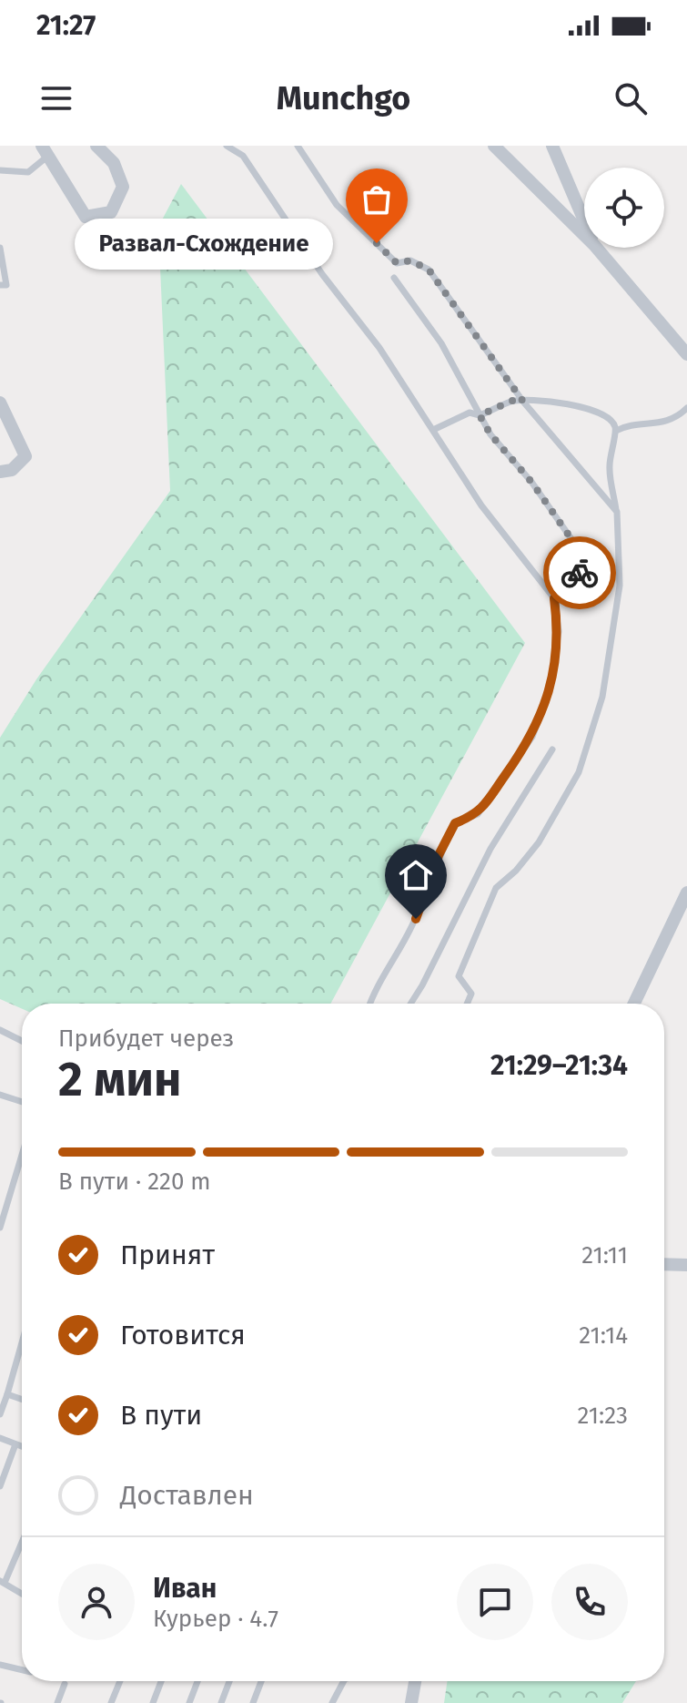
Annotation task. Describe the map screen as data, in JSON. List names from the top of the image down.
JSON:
{
  "places": ["Развал-Схождение"],
  "page": {
    "status": "21:27",
    "header": "Munchgo",
    "bubble": "Развал-Схождение",
    "heading": ["2 мин", "Прибудет через", "21:29–21:34"],
    "panel": ["Иван", "Курьер · 4.7"],
    "bar": "В пути · 220 m",
    "list": [
      ["Принят", "21:11"],
      ["Готовится", "21:14"],
      ["В пути", "21:23"],
      "Доставлен"
    ]
  }
}
